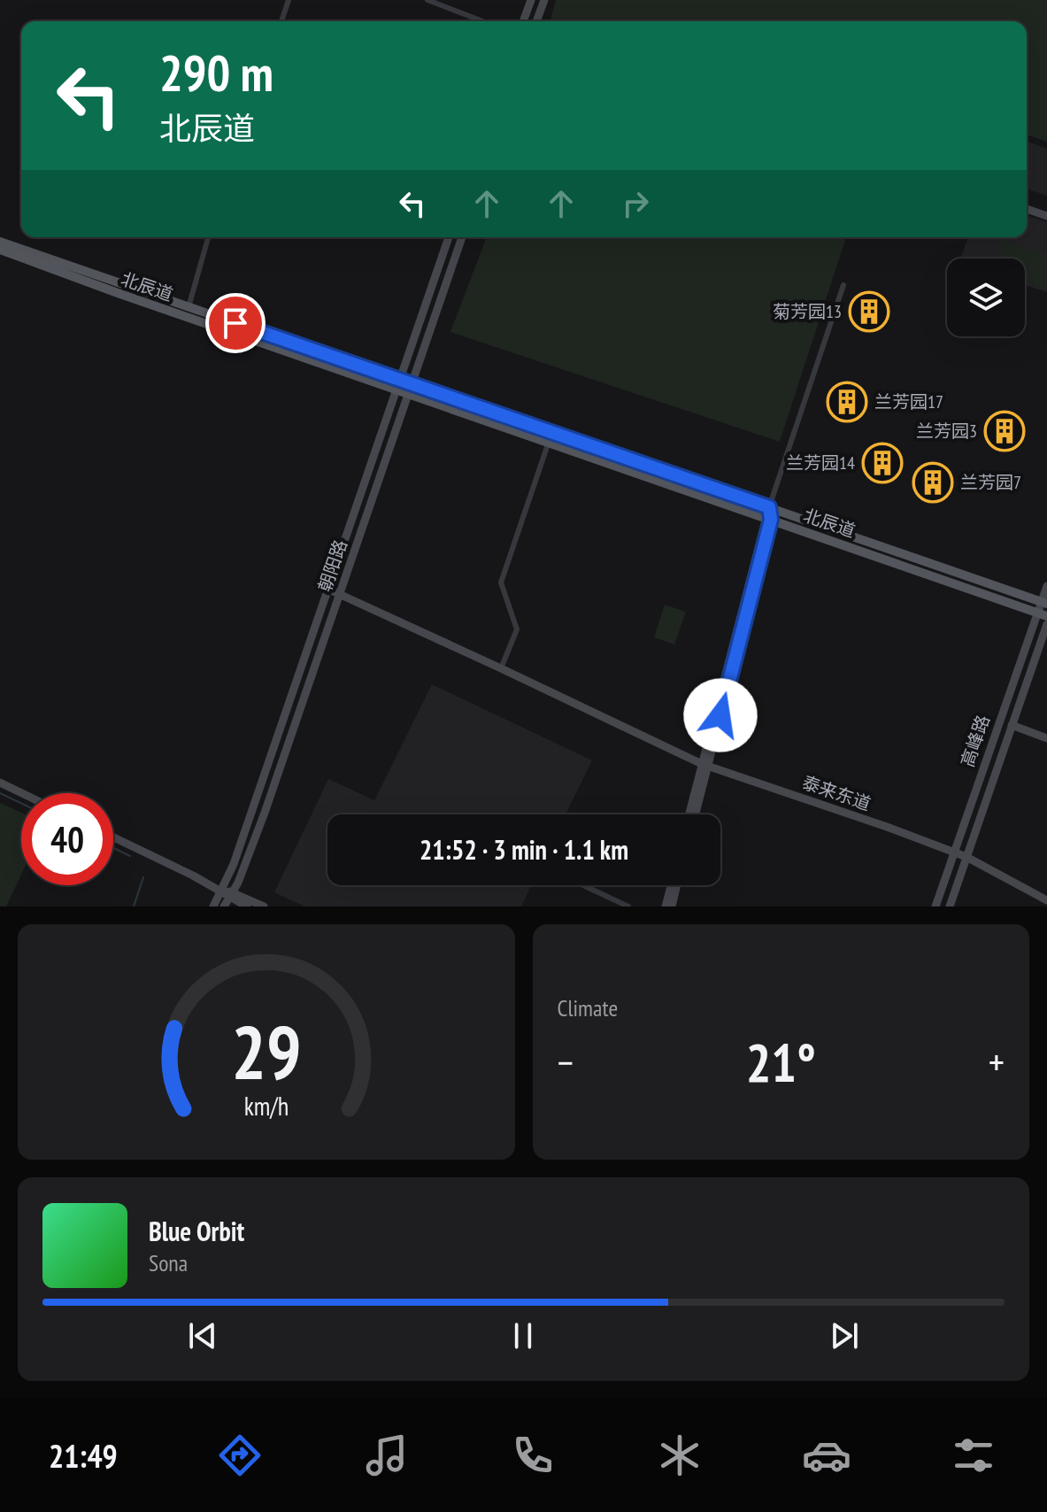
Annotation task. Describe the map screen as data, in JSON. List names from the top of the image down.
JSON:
{
  "streets": {
    "main road": [
      "北辰道",
      "朝阳路",
      "高峰路",
      "泰来东道"
    ]
  },
  "crossings": [
    ["北辰道", "朝阳路"],
    ["北辰道", "高峰路"],
    ["朝阳路", "泰来东道"],
    ["高峰路", "泰来东道"]
  ],
  "places": {
    "building": [
      "菊芳园13",
      "兰芳园17",
      "兰芳园3",
      "兰芳园14",
      "兰芳园7"
    ]
  },
  "page": {
    "turn": ["290 m", "北辰道"],
    "limit": "40",
    "trip": "21:52 · 3 min · 1.1 km",
    "tile": "Climate",
    "heat": ["−", "21°", "+"],
    "song": ["Blue Orbit", "Sona"],
    "tabs": "21:49",
    "gauge": ["29", "km/h"]
  }
}
